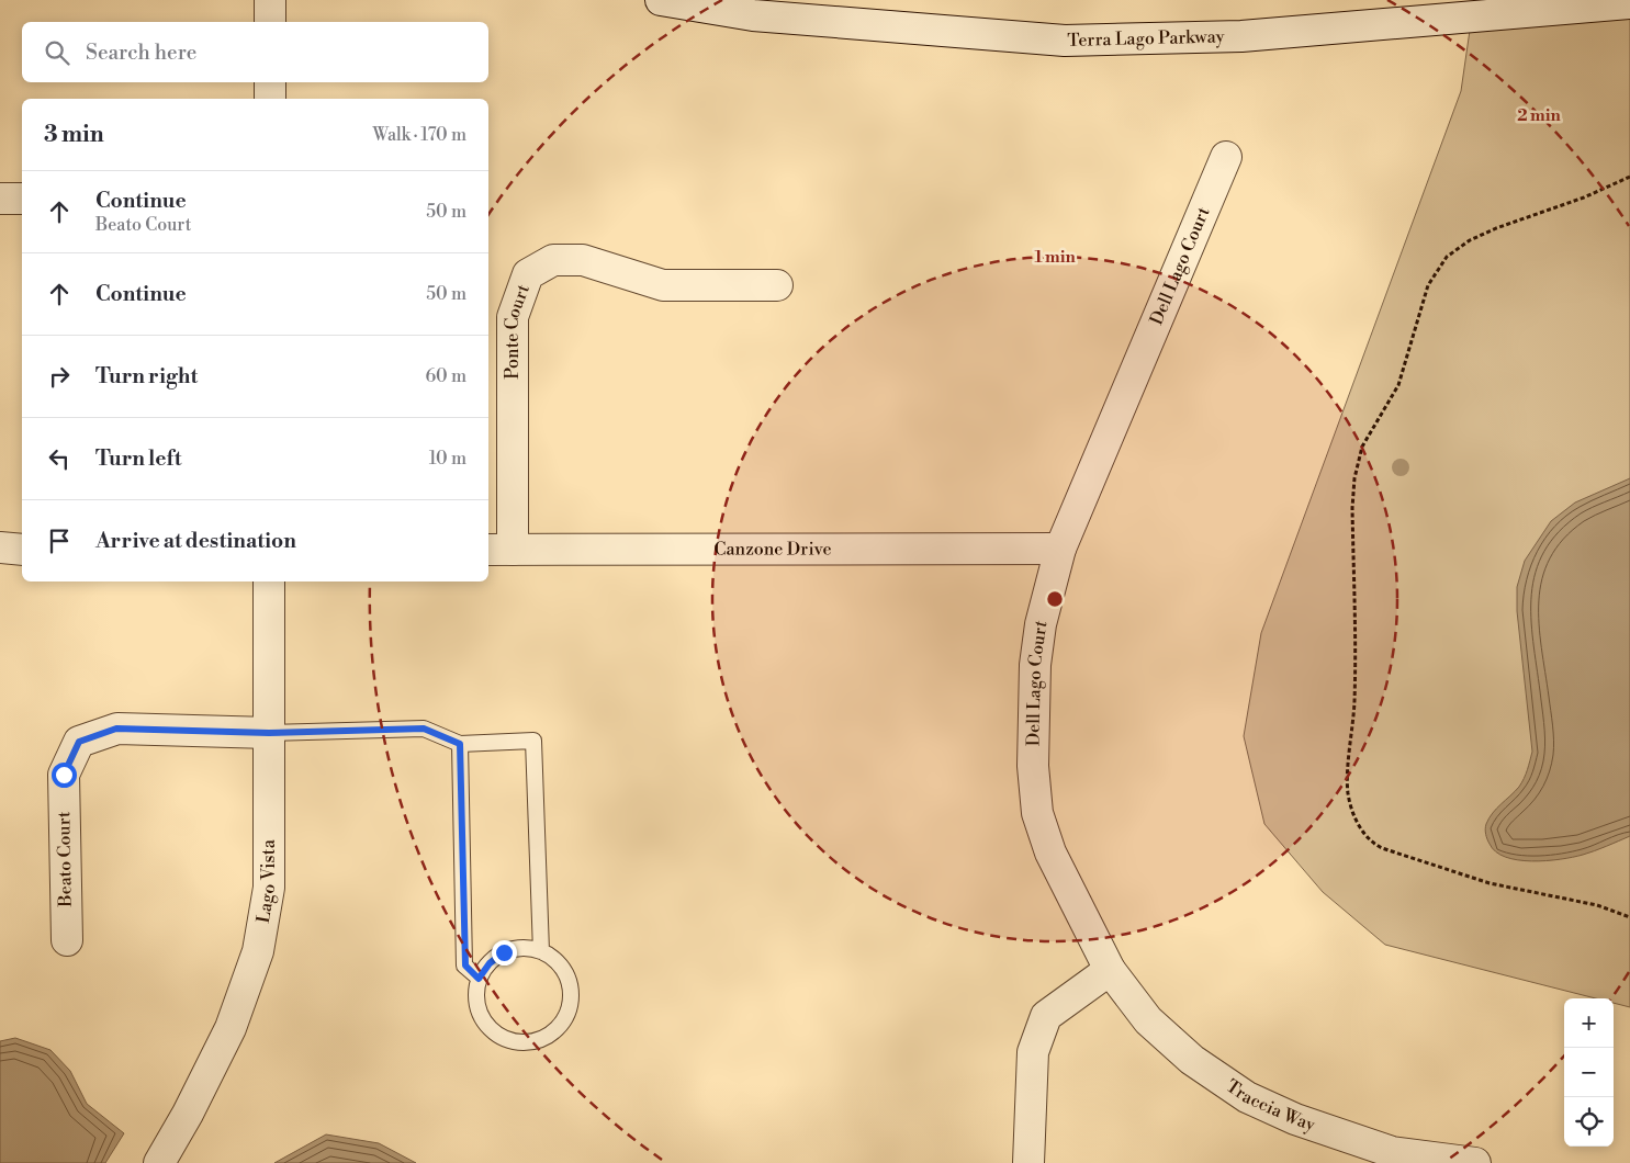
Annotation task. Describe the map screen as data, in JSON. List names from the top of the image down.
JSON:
{
  "streets": {
    "street": [
      "Terra Lago Parkway",
      "Dell Lago Court",
      "Ponte Court",
      "Canzone Drive",
      "Beato Court",
      "Lago Vista",
      "Traccia Way"
    ]
  },
  "crossings": [
    ["Dell Lago Court", "Canzone Drive"],
    ["Dell Lago Court", "Traccia Way"],
    ["Ponte Court", "Canzone Drive"],
    ["Beato Court", "Lago Vista"]
  ],
  "page": {
    "search": "Search here",
    "heading": ["3 min", "Walk · 170 m"],
    "list": [
      ["Continue", "Beato Court", "50 m"],
      ["Continue", "50 m"],
      ["Turn right", "60 m"],
      ["Turn left", "10 m"],
      "Arrive at destination"
    ],
    "map_buttons": ["+", "−"]
  },
  "rings": ["2 min", "1 min"]
}
